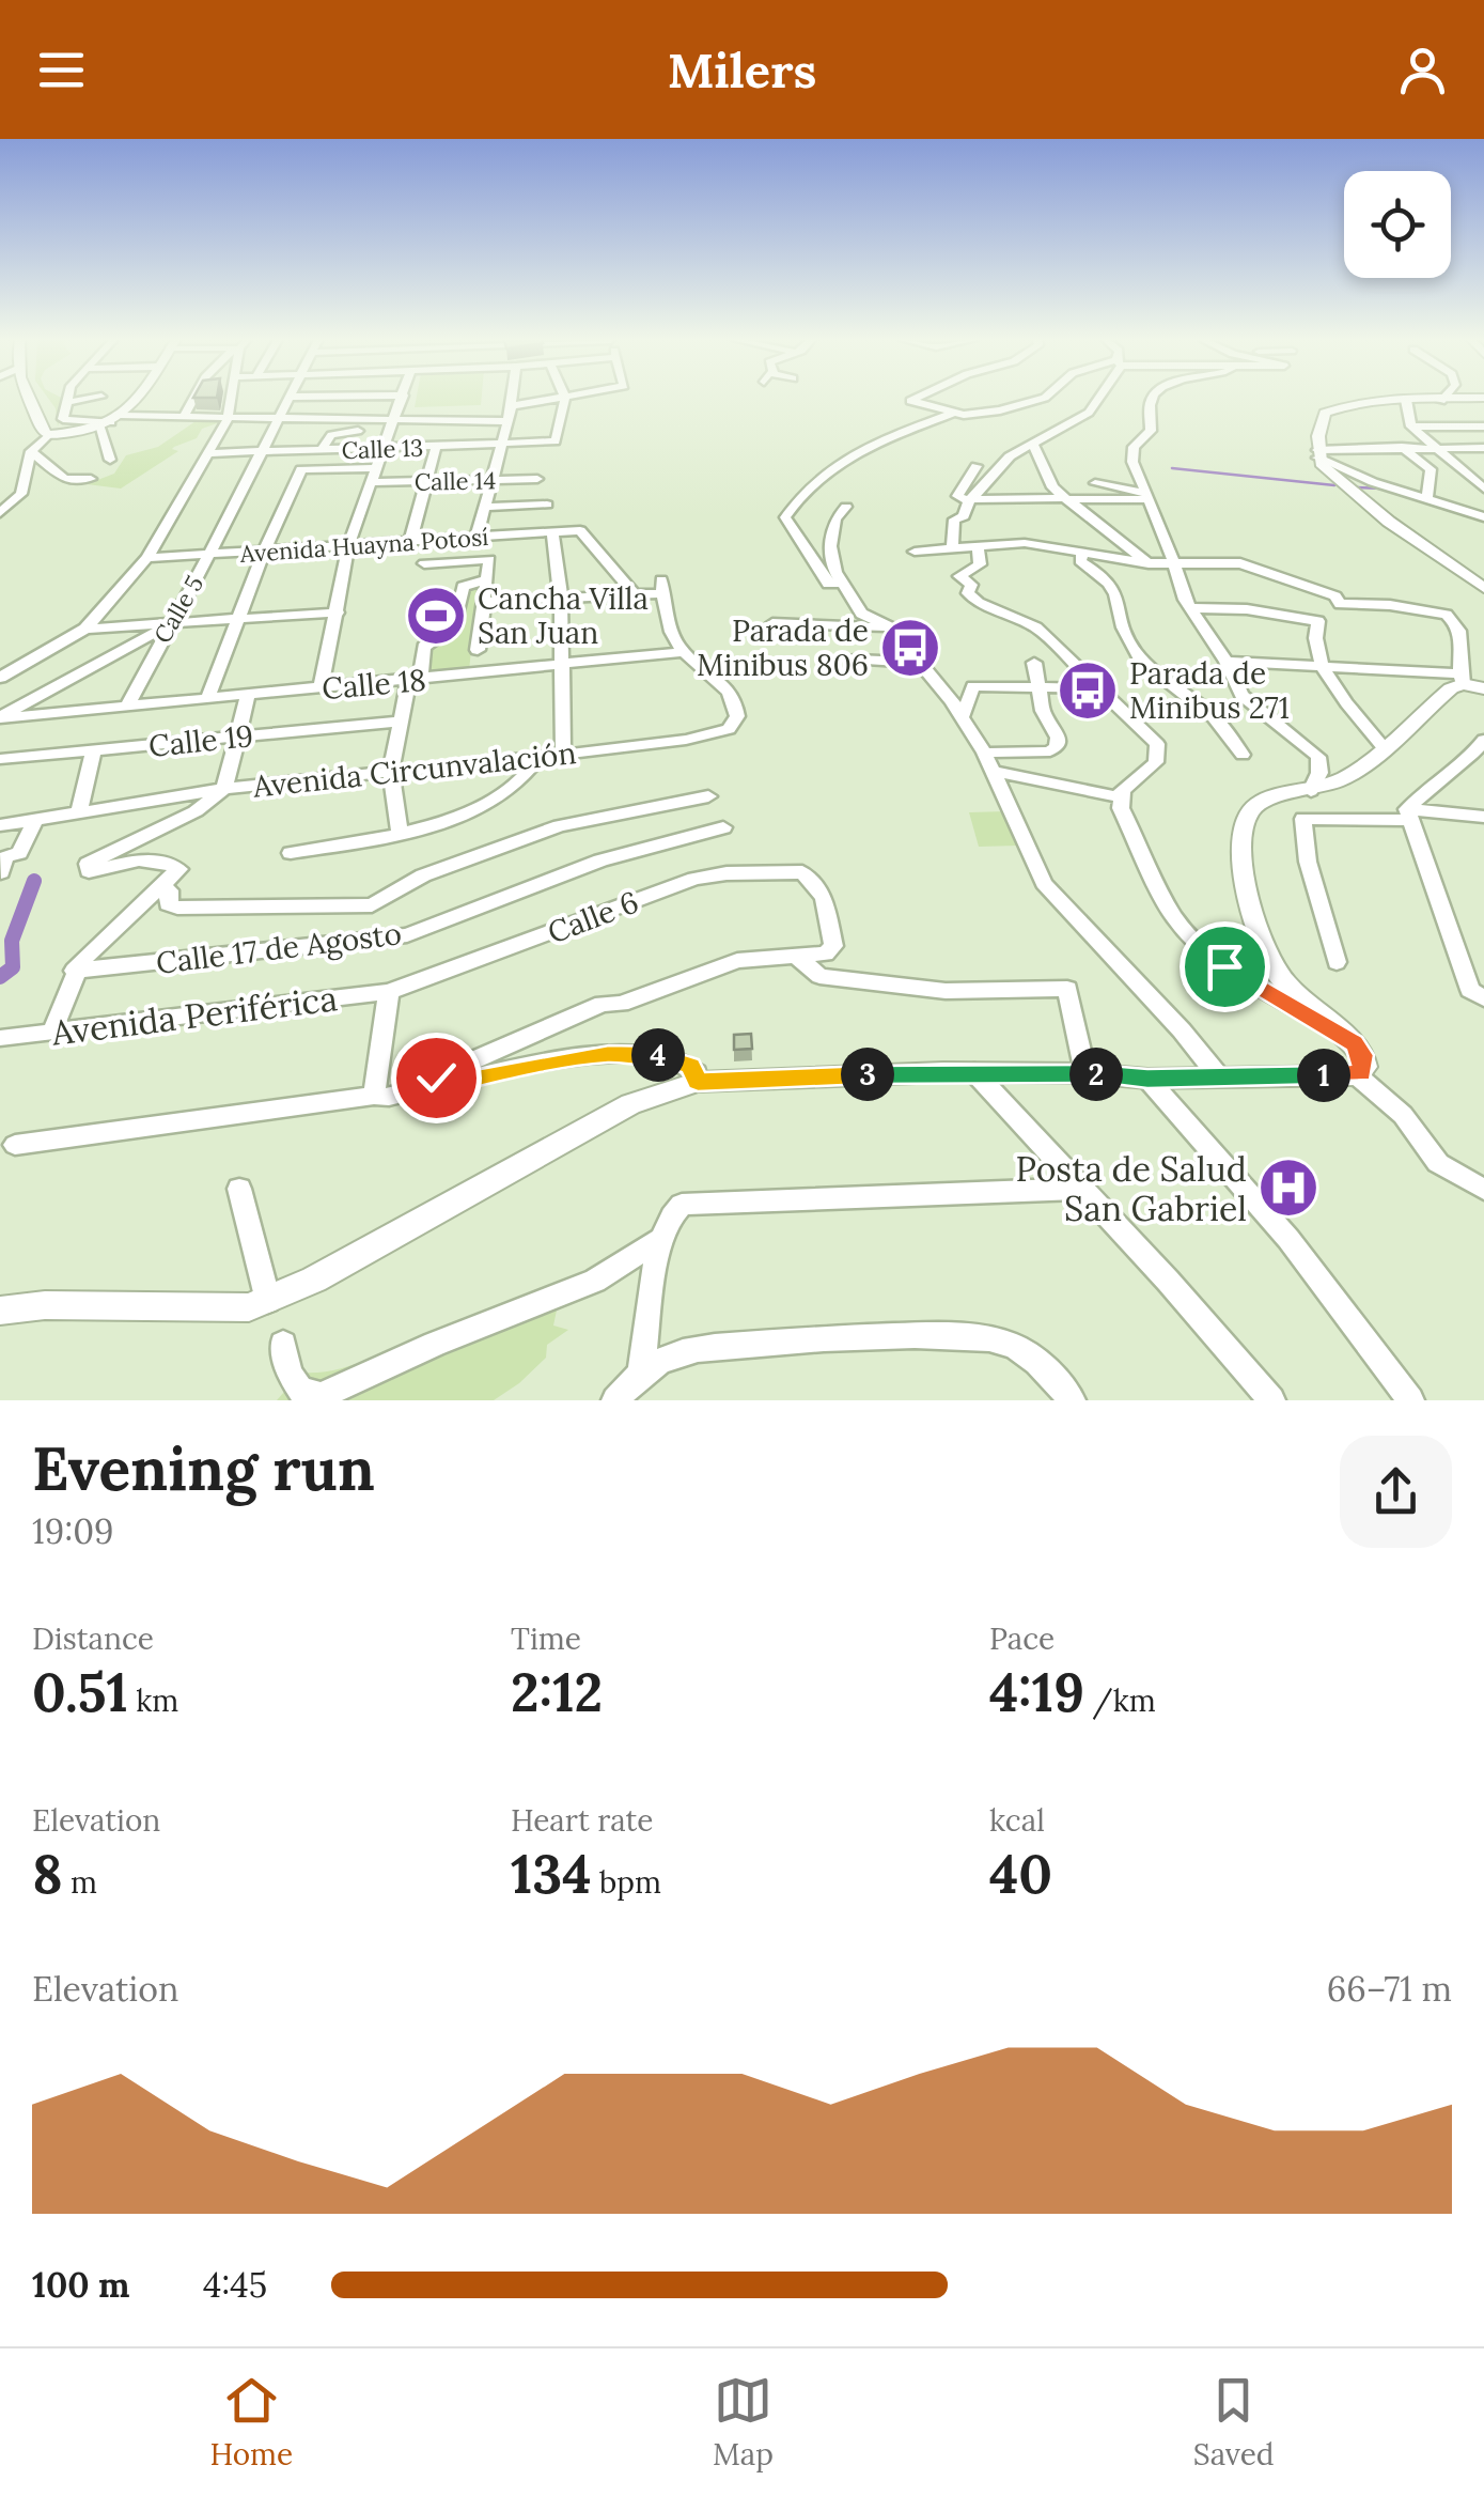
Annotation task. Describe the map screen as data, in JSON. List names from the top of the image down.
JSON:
{
  "streets": {
    "street": [
      "Calle 13",
      "Calle 14",
      "Avenida Huayna Potosí",
      "Calle 5",
      "Calle 18",
      "Calle 19",
      "Avenida Circunvalación",
      "Calle 6",
      "Calle 17 de Agosto",
      "Avenida Periférica"
    ]
  },
  "crossings": [
    ["Calle 13", "Calle 5"],
    ["Avenida Huayna Potosí", "Calle 5"],
    ["Calle 5", "Calle 18"],
    ["Calle 18", "Avenida Circunvalación"],
    ["Calle 6", "Avenida Periférica"]
  ],
  "places": {
    "sports": ["Cancha Villa San Juan"],
    "bus stop": ["Parada de Minibus 806", "Parada de Minibus 271"],
    "hospital": ["Posta de Salud San Gabriel"]
  },
  "page": {
    "header": "Milers",
    "pins": [
      "4",
      "2",
      "3",
      "1"
    ],
    "heading": ["Evening run", "19:09"],
    "stats": [
      ["Distance", "0.51 km"],
      ["Time", "2:12"],
      ["Pace", "4:19 /km"],
      ["Elevation", "8 m"],
      ["Heart rate", "134 bpm"],
      ["kcal", "40"]
    ],
    "chart": ["Elevation", "66–71 m"],
    "list": [
      {
        "name": "100 m",
        "note": "4:45"
      }
    ],
    "tabs": ["Home", "Map", "Saved"]
  }
}
